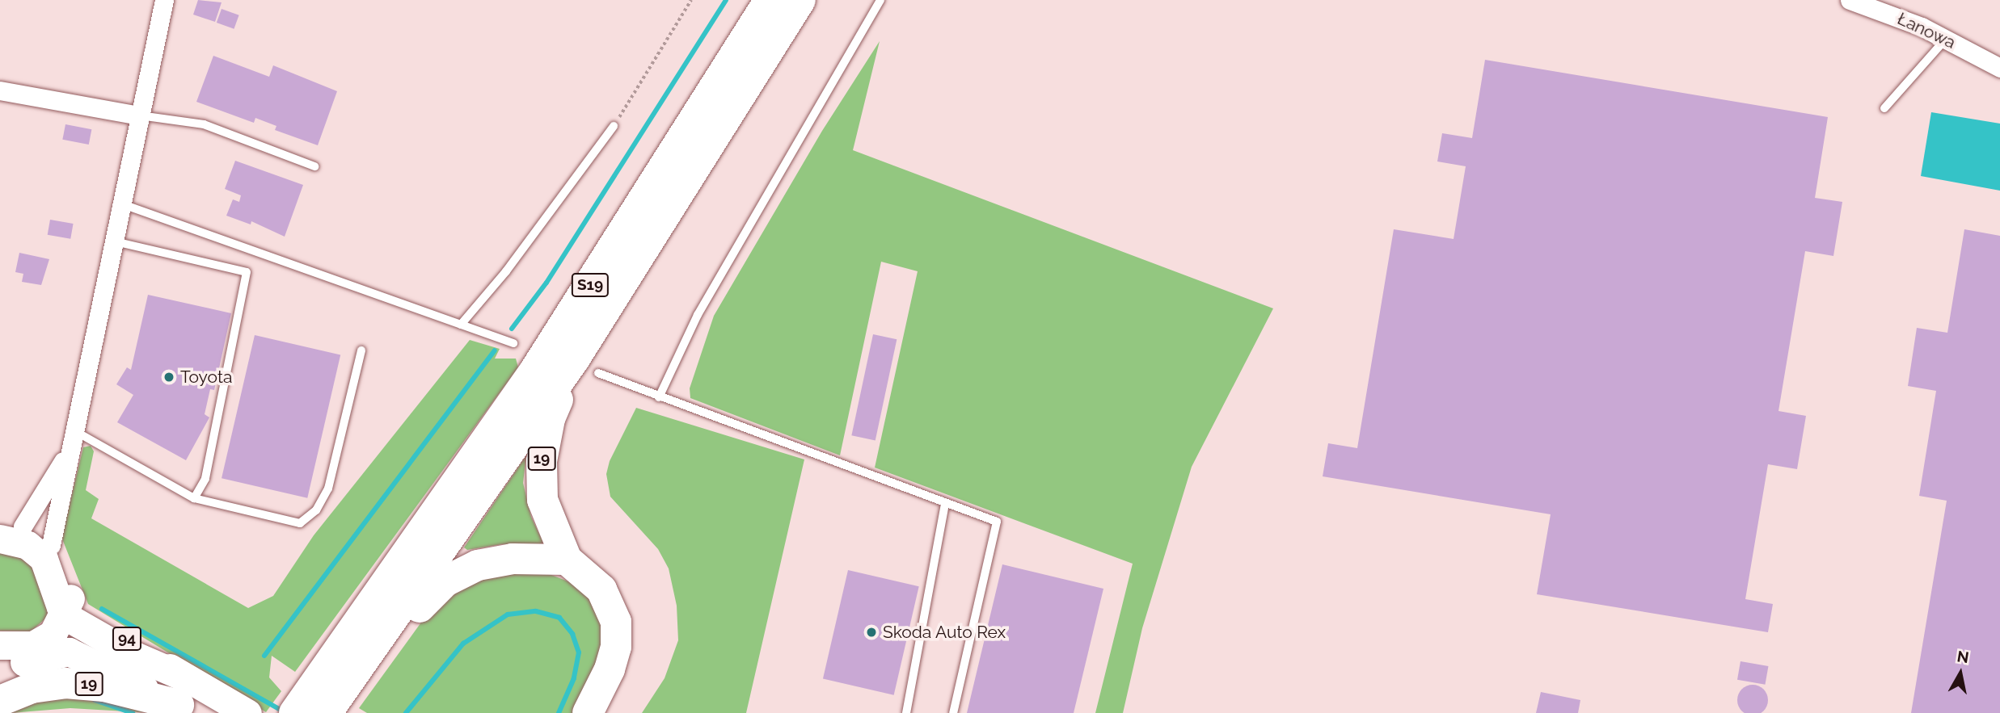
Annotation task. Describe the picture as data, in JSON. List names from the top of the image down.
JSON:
{
  "streets": {
    "highway": ["S19", "19"],
    "main road": ["94"],
    "street": ["Łanowa"]
  },
  "crossings": [
    ["S19", "19"],
    ["19", "94"]
  ],
  "places": ["Toyota", "Skoda Auto Rex"],
  "north": "top"
}
